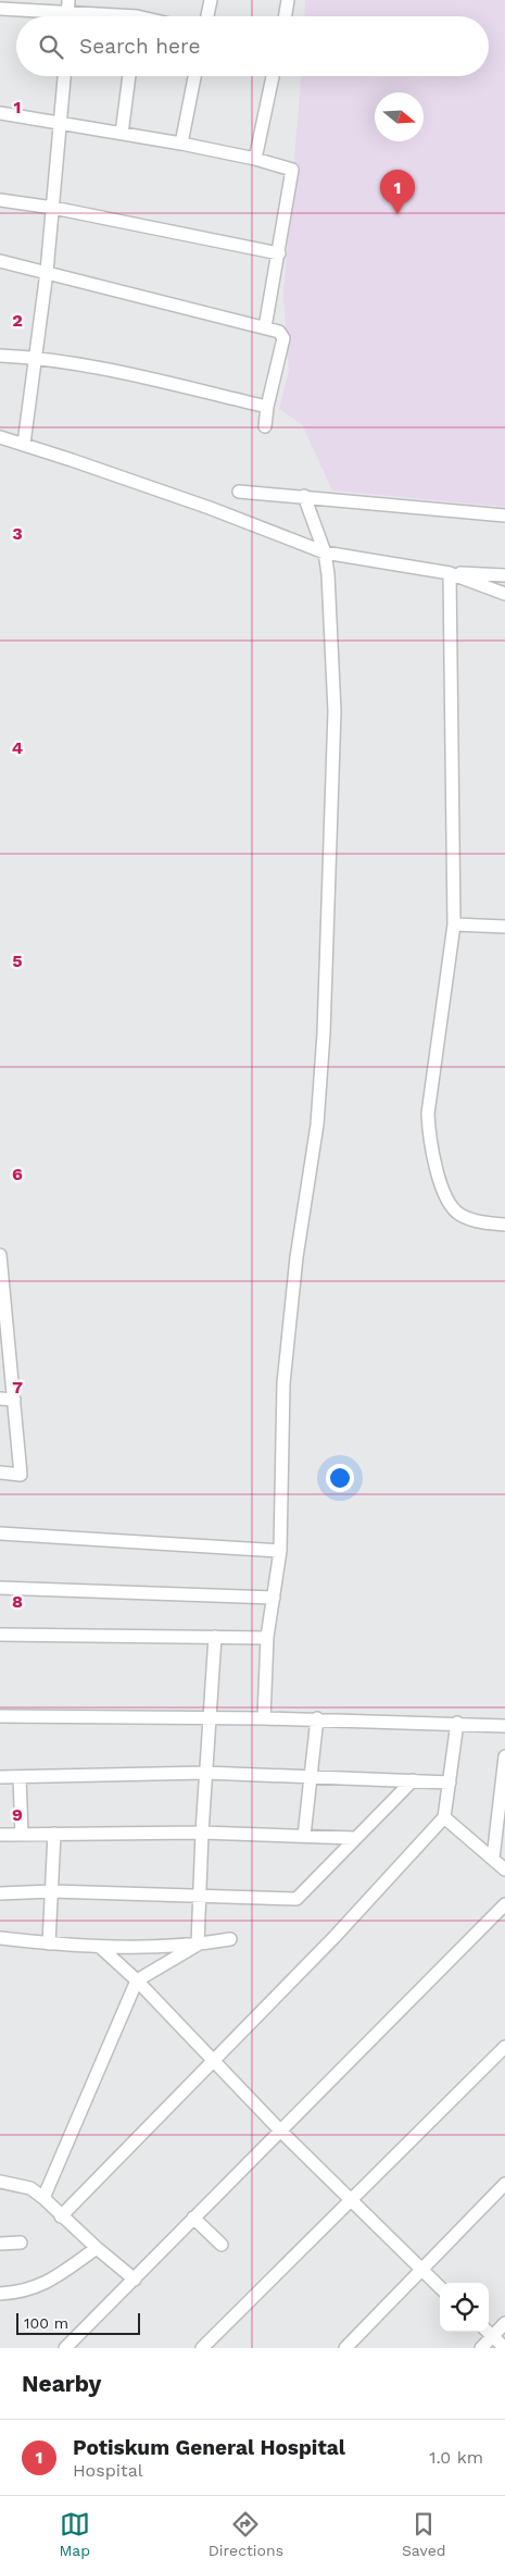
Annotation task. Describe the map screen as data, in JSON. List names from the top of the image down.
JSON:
{
  "scale_bar": "100 m",
  "north": "right",
  "page": {
    "search": "Search here",
    "pins": "1",
    "scale": "100 m",
    "heading": "Nearby",
    "list": [
      {
        "mark": "1",
        "name": "Potiskum General Hospital",
        "note": "Hospital",
        "value": "1.0 km"
      }
    ],
    "nav": ["Map", "Directions", "Saved"]
  },
  "grid": {
    "rows": [
      "1",
      "2",
      "3",
      "4",
      "5",
      "6",
      "7",
      "8",
      "9"
    ]
  }
}
